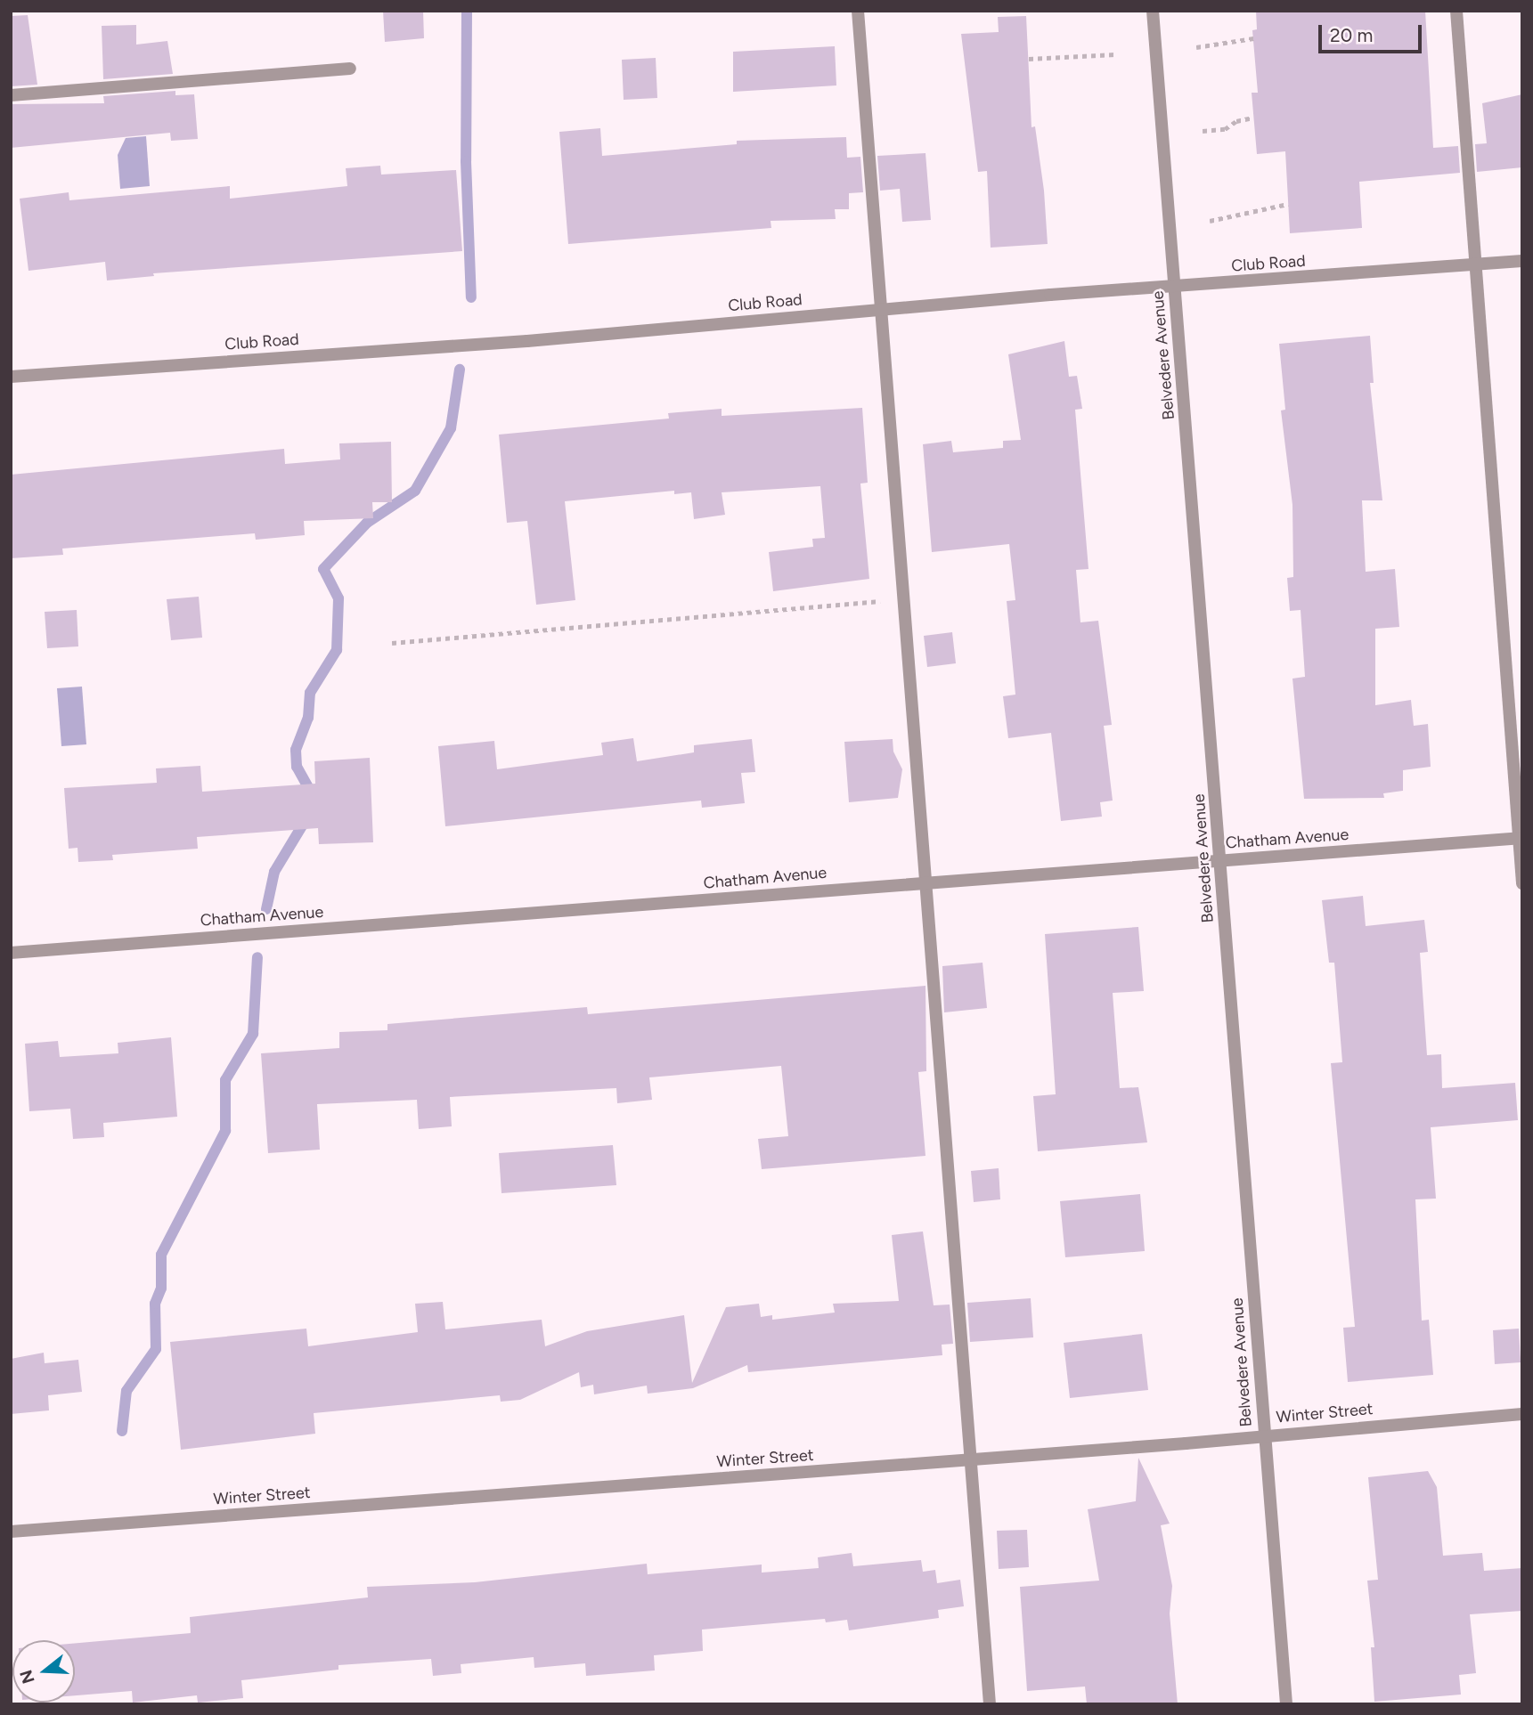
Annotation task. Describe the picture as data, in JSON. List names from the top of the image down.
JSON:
{
  "streets": {
    "street": [
      "Club Road",
      "Belvedere Avenue",
      "Chatham Avenue",
      "Winter Street"
    ]
  },
  "crossings": [
    ["Club Road", "Belvedere Avenue"],
    ["Belvedere Avenue", "Chatham Avenue"],
    ["Belvedere Avenue", "Winter Street"]
  ],
  "scale_bar": "20 m",
  "north": "left"
}
